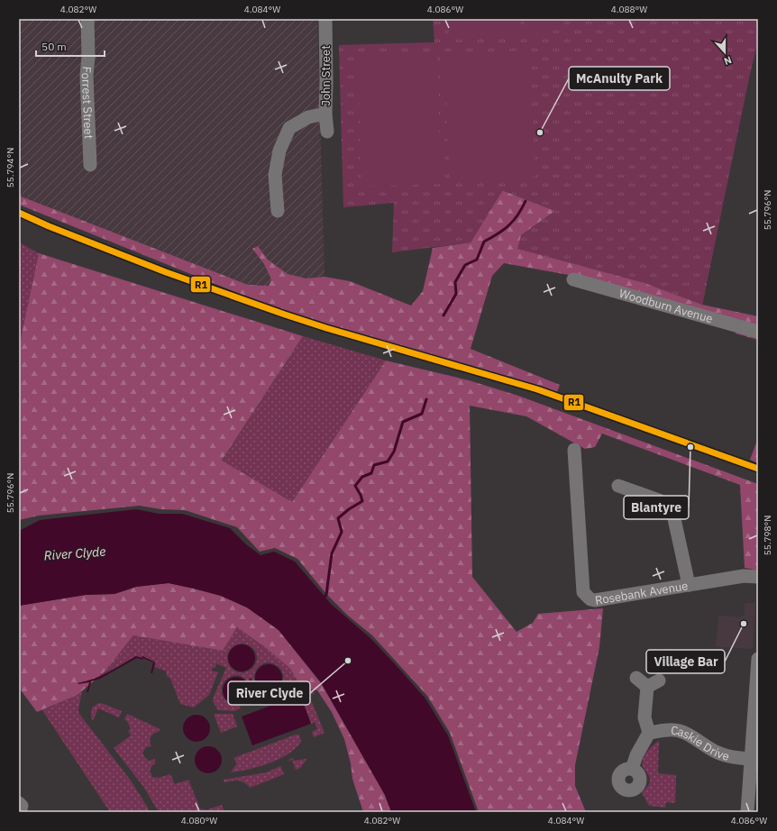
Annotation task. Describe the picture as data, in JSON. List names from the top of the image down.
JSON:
{
  "streets": {
    "street": [
      "John Street",
      "Forrest Street",
      "Woodburn Avenue",
      "Rosebank Avenue",
      "Caskie Drive"
    ]
  },
  "water": ["River Clyde"],
  "places": [
    "McAnulty Park",
    "Blantyre",
    "Village Bar",
    "River Clyde"
  ],
  "lines": ["transit line R1"],
  "scale_bar": "50 m",
  "north": "bottom",
  "coordinates": [
    "4.082°W",
    "4.084°W",
    "4.086°W",
    "4.088°W",
    "55.794°N",
    "55.796°N",
    "55.798°N",
    "4.080°W"
  ]
}
